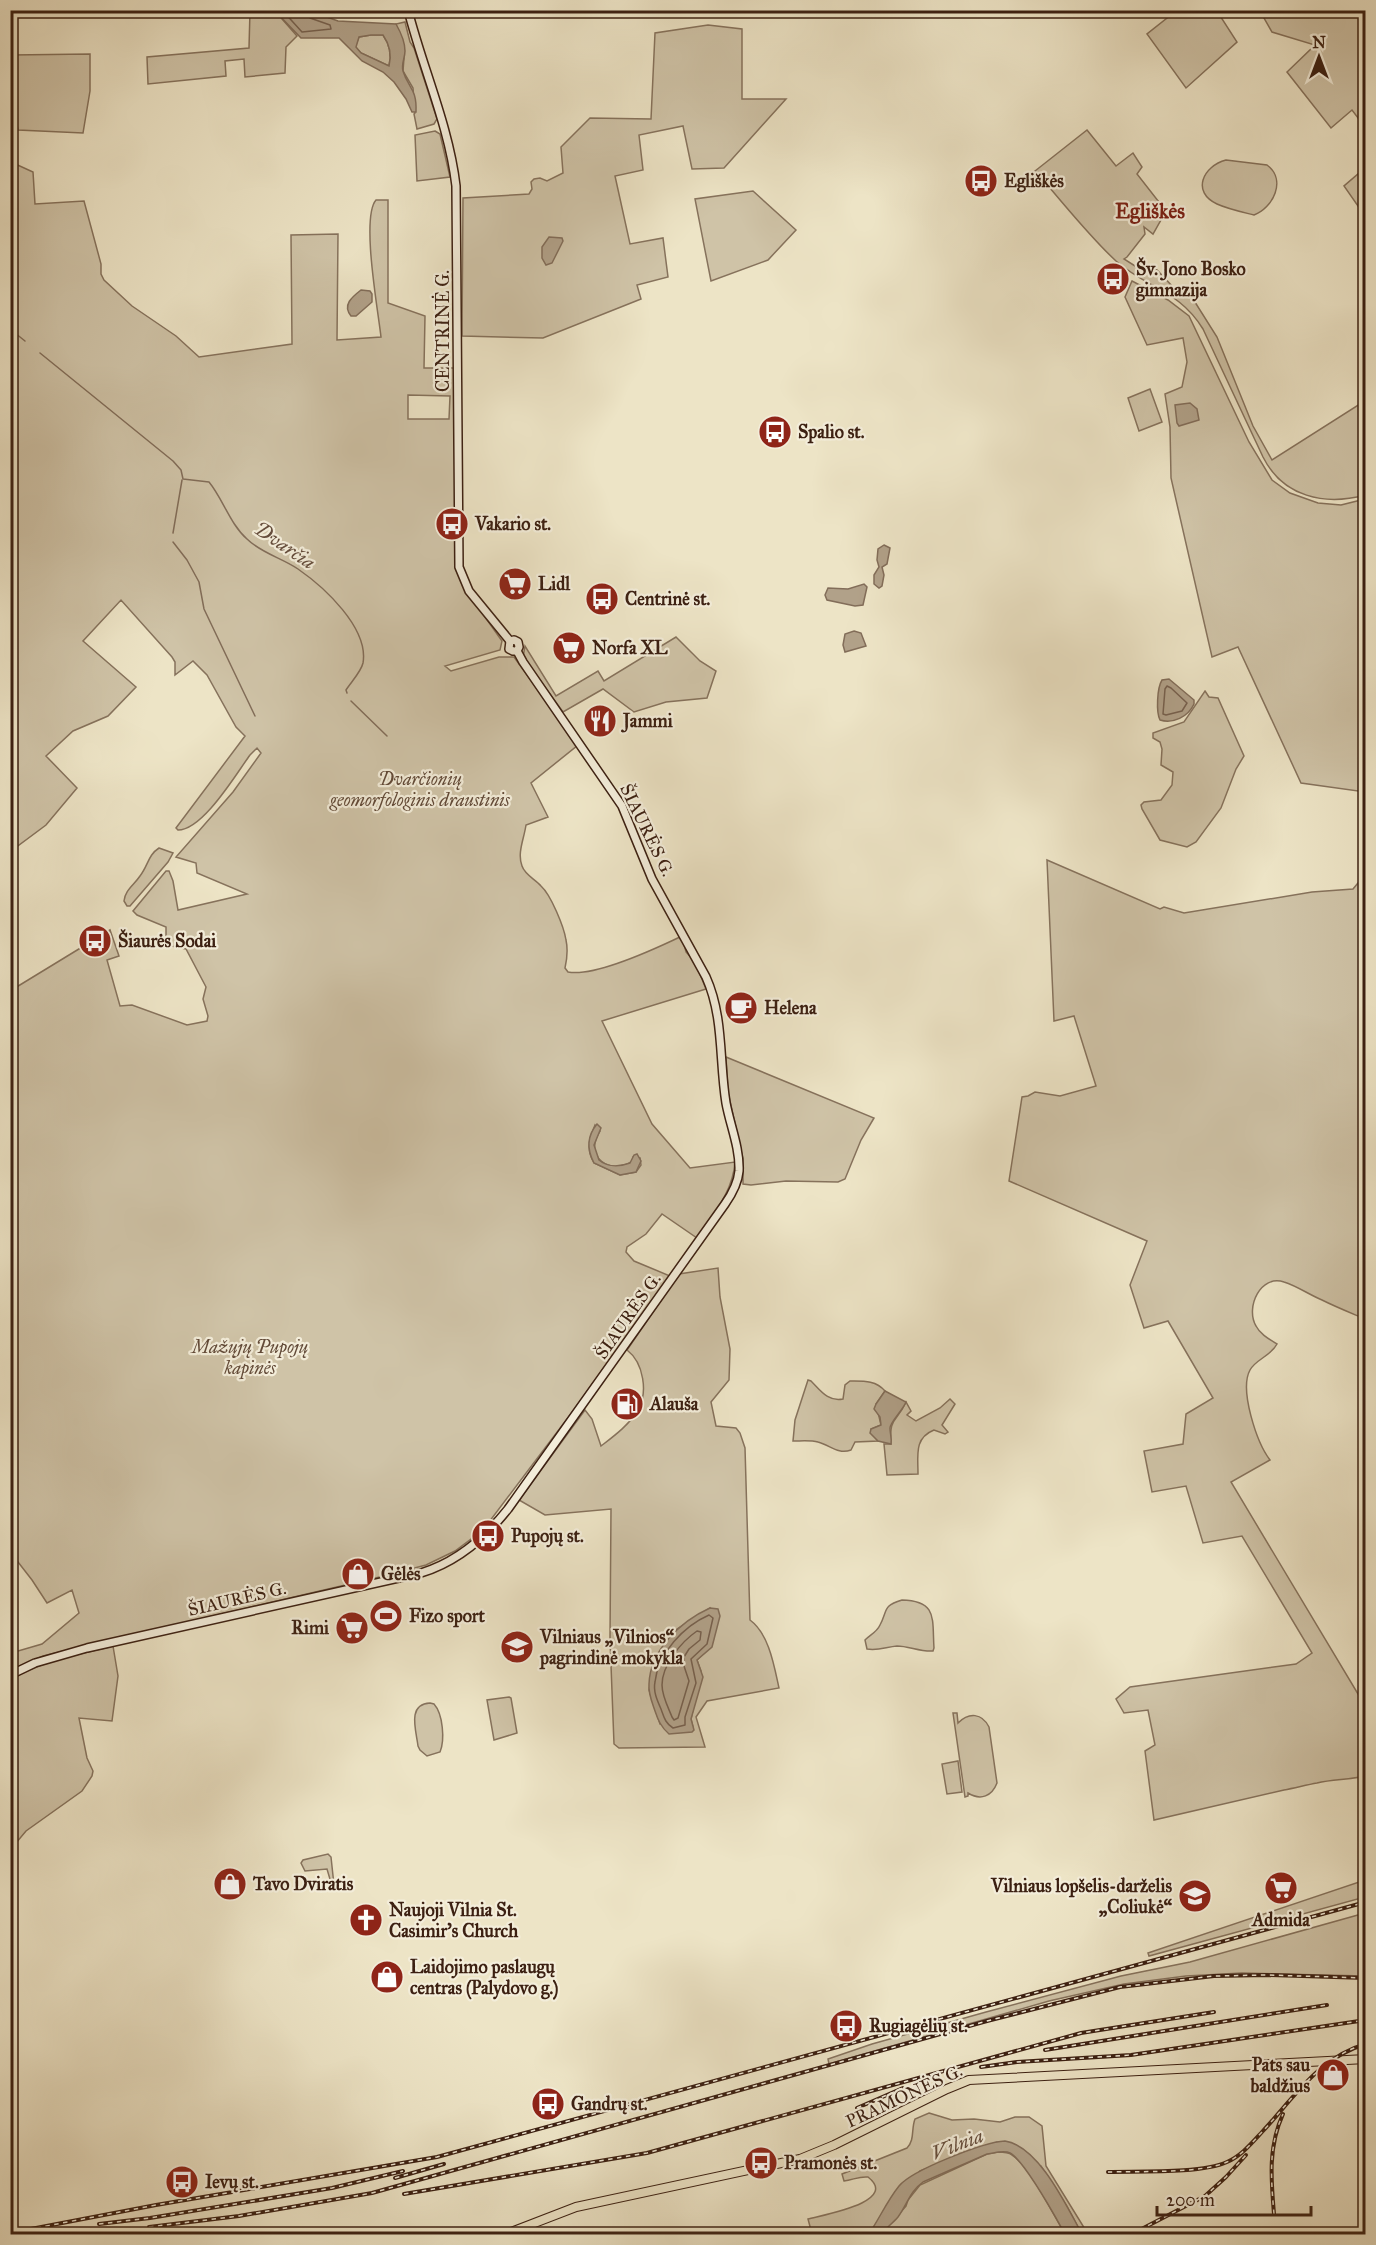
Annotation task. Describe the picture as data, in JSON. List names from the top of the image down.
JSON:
{
  "streets": {
    "main road": ["CENTRINĖ G.", "ŠIAURĖS G.", "PRAMONĖS G."]
  },
  "crossings": [
    ["CENTRINĖ G.", "ŠIAURĖS G."]
  ],
  "districts": ["Egliškės"],
  "water": ["Dvarčia", "Vilnia"],
  "parks": ["Dvarčionių geomorfologinis draustinis", "Mažųjų Pupojų kapinės"],
  "places": {
    "bus stop": [
      "Egliškės",
      "Šv. Jono Bosko gimnazija",
      "Spalio st.",
      "Vakario st.",
      "Centrinė st.",
      "Šiaurės Sodai",
      "Pupojų st.",
      "Rugiagėlių st.",
      "Gandrų st.",
      "Pramonės st.",
      "Ievų st."
    ],
    "supermarket": [
      "Lidl",
      "Norfa XL",
      "Rimi",
      "Admida"
    ],
    "restaurant": ["Jammi"],
    "cafe": ["Helena"],
    "fuel station": ["Alauša"],
    "shop": [
      "Gėlės",
      "Tavo Dviratis",
      "Laidojimo paslaugų centras (Palydovo g.)",
      "Pats sau baldžius"
    ],
    "sports": ["Fizo sport"],
    "school or university": ["Vilniaus „Vilnios“ pagrindinė mokykla", "Vilniaus lopšelis-darželis „Coliukė“"],
    "church": ["Naujoji Vilnia St. Casimir's Church"]
  },
  "scale_bar": "200 m",
  "north": "top"
}
